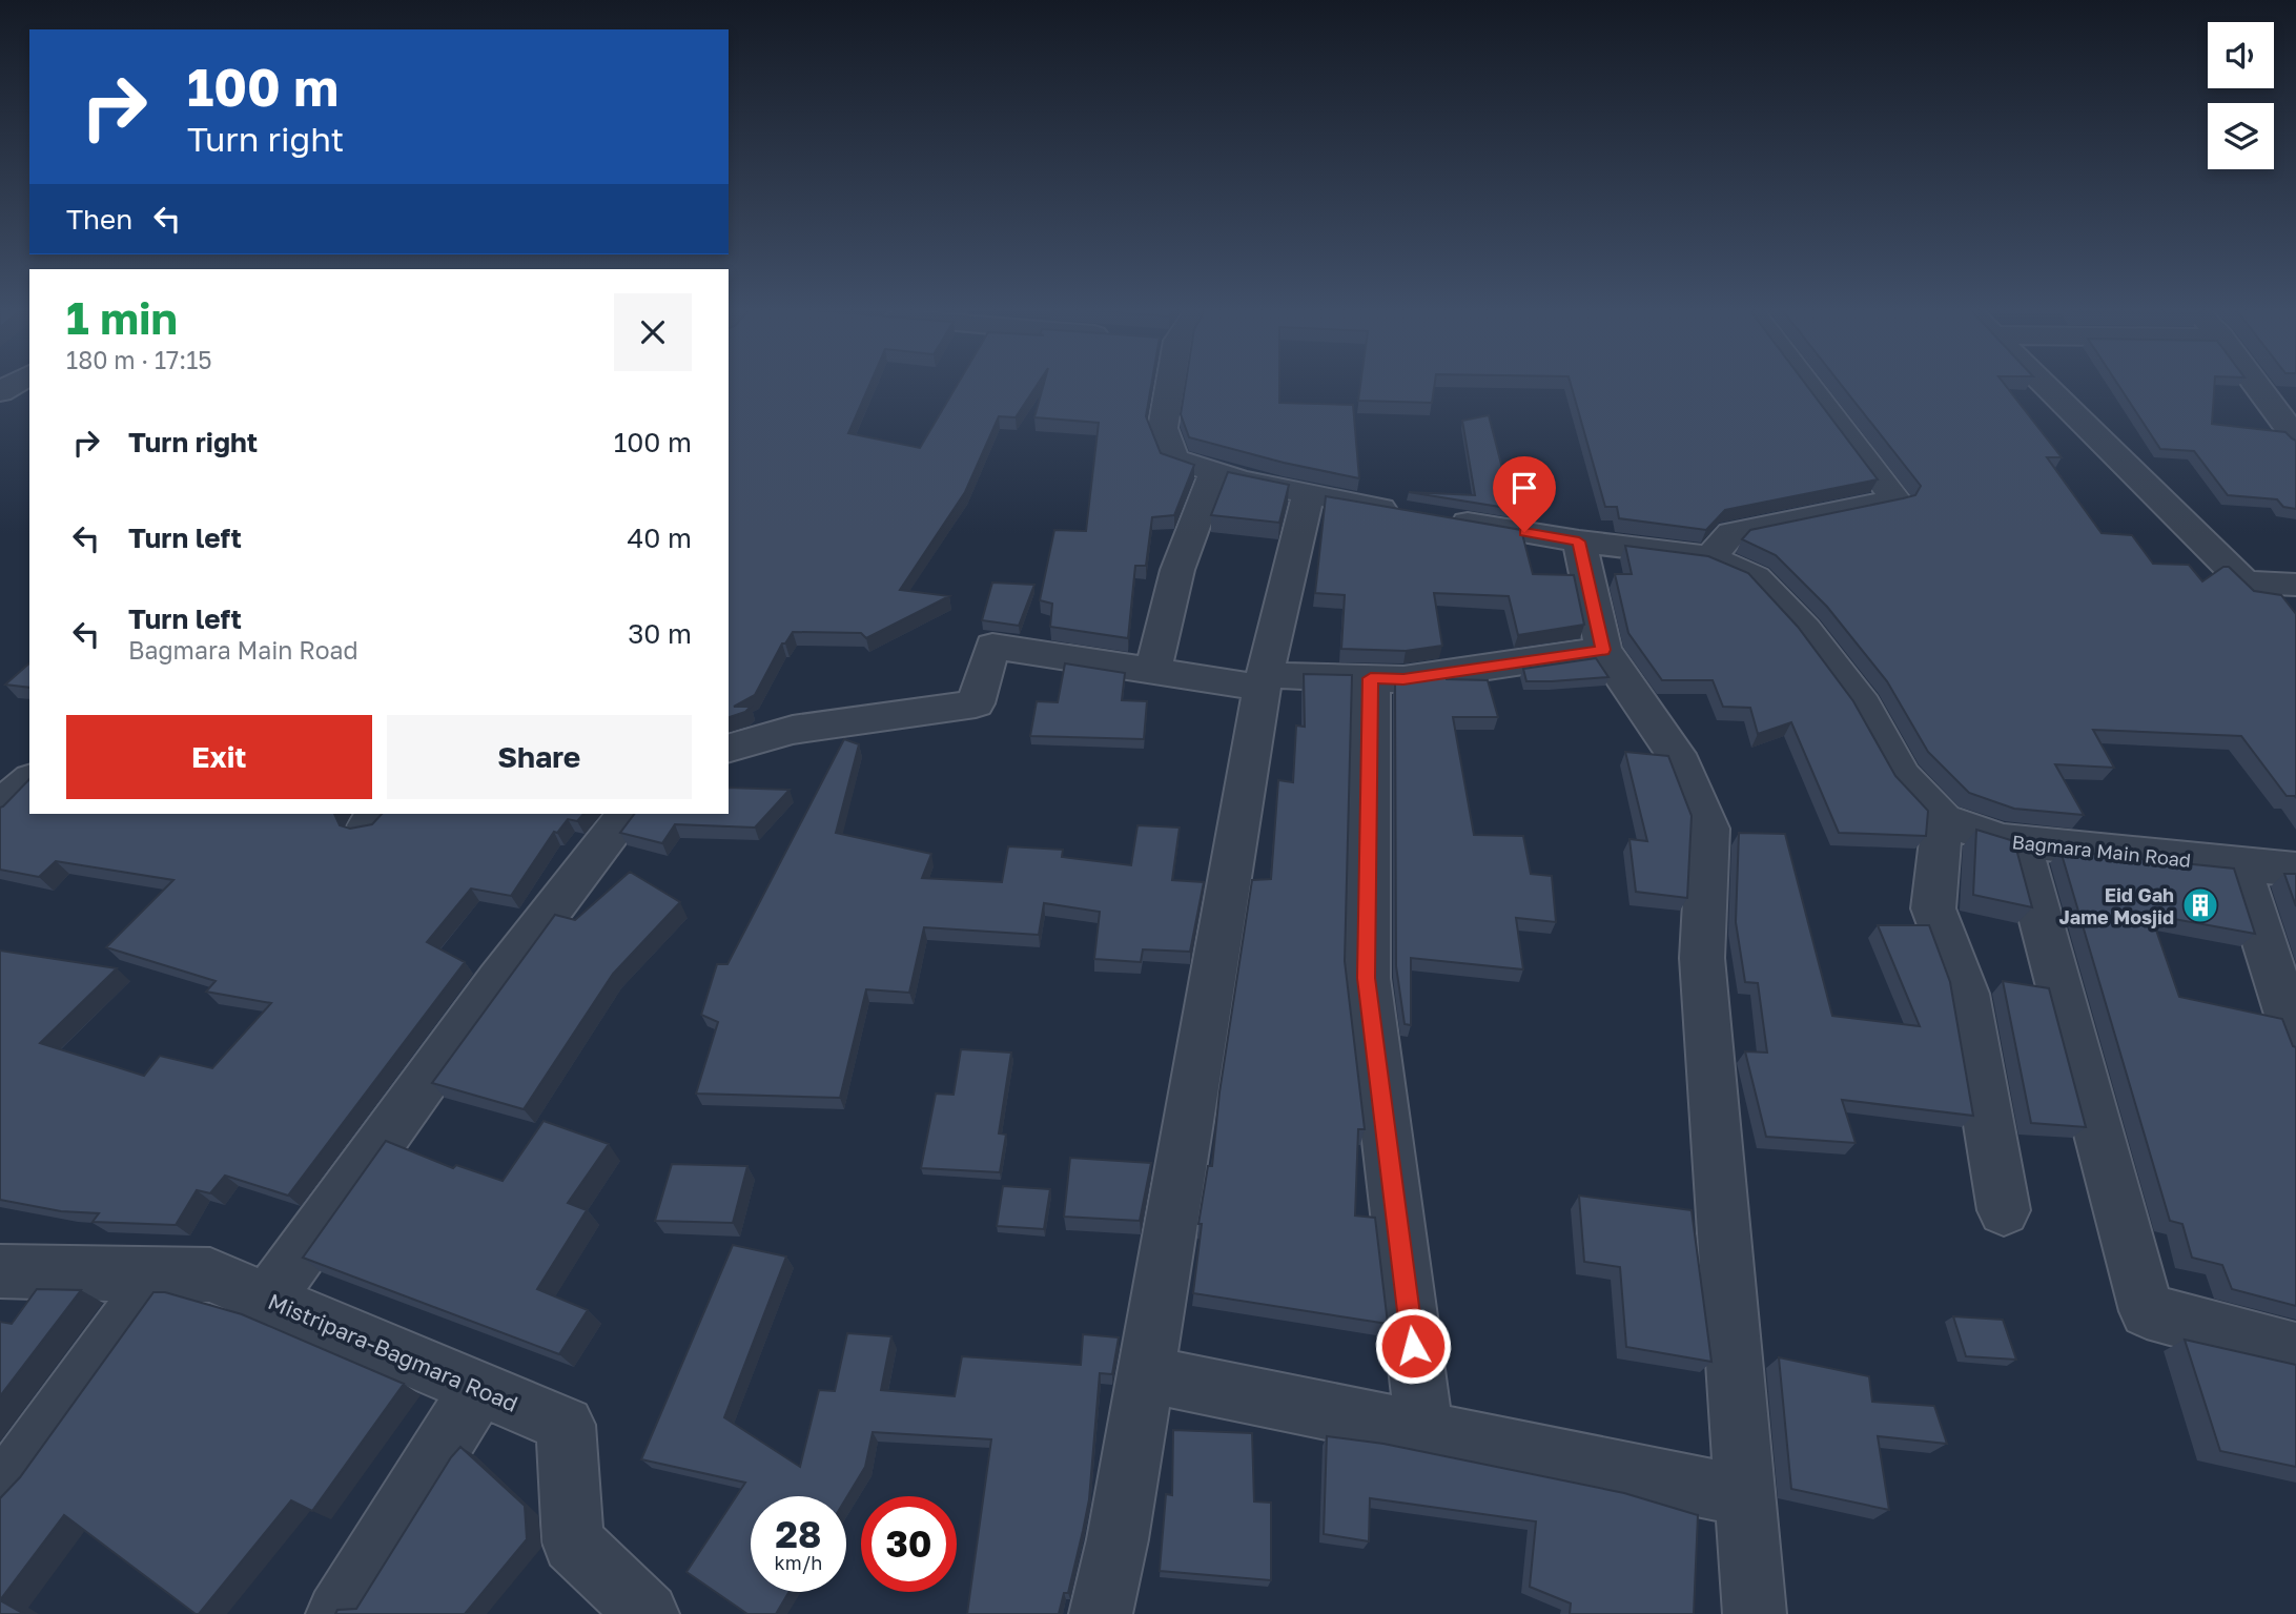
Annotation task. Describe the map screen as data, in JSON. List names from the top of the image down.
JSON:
{
  "streets": {
    "street": ["Bagmara Main Road", "Mistripara-Bagmara Road"]
  },
  "places": {
    "building": ["Eid Gah Jame Mosjid"]
  },
  "page": {
    "turn": ["100 m", "Turn right"],
    "then": "Then",
    "heading": ["1 min", "180 m · 17:15"],
    "list": [
      {
        "name": "Turn right",
        "value": "100 m"
      },
      {
        "name": "Turn left",
        "value": "40 m"
      },
      {
        "name": "Turn left",
        "note": "Bagmara Main Road",
        "value": "30 m"
      }
    ],
    "buttons": ["Exit", "Share"],
    "speed": "28 km/h",
    "limit": "30"
  }
}
